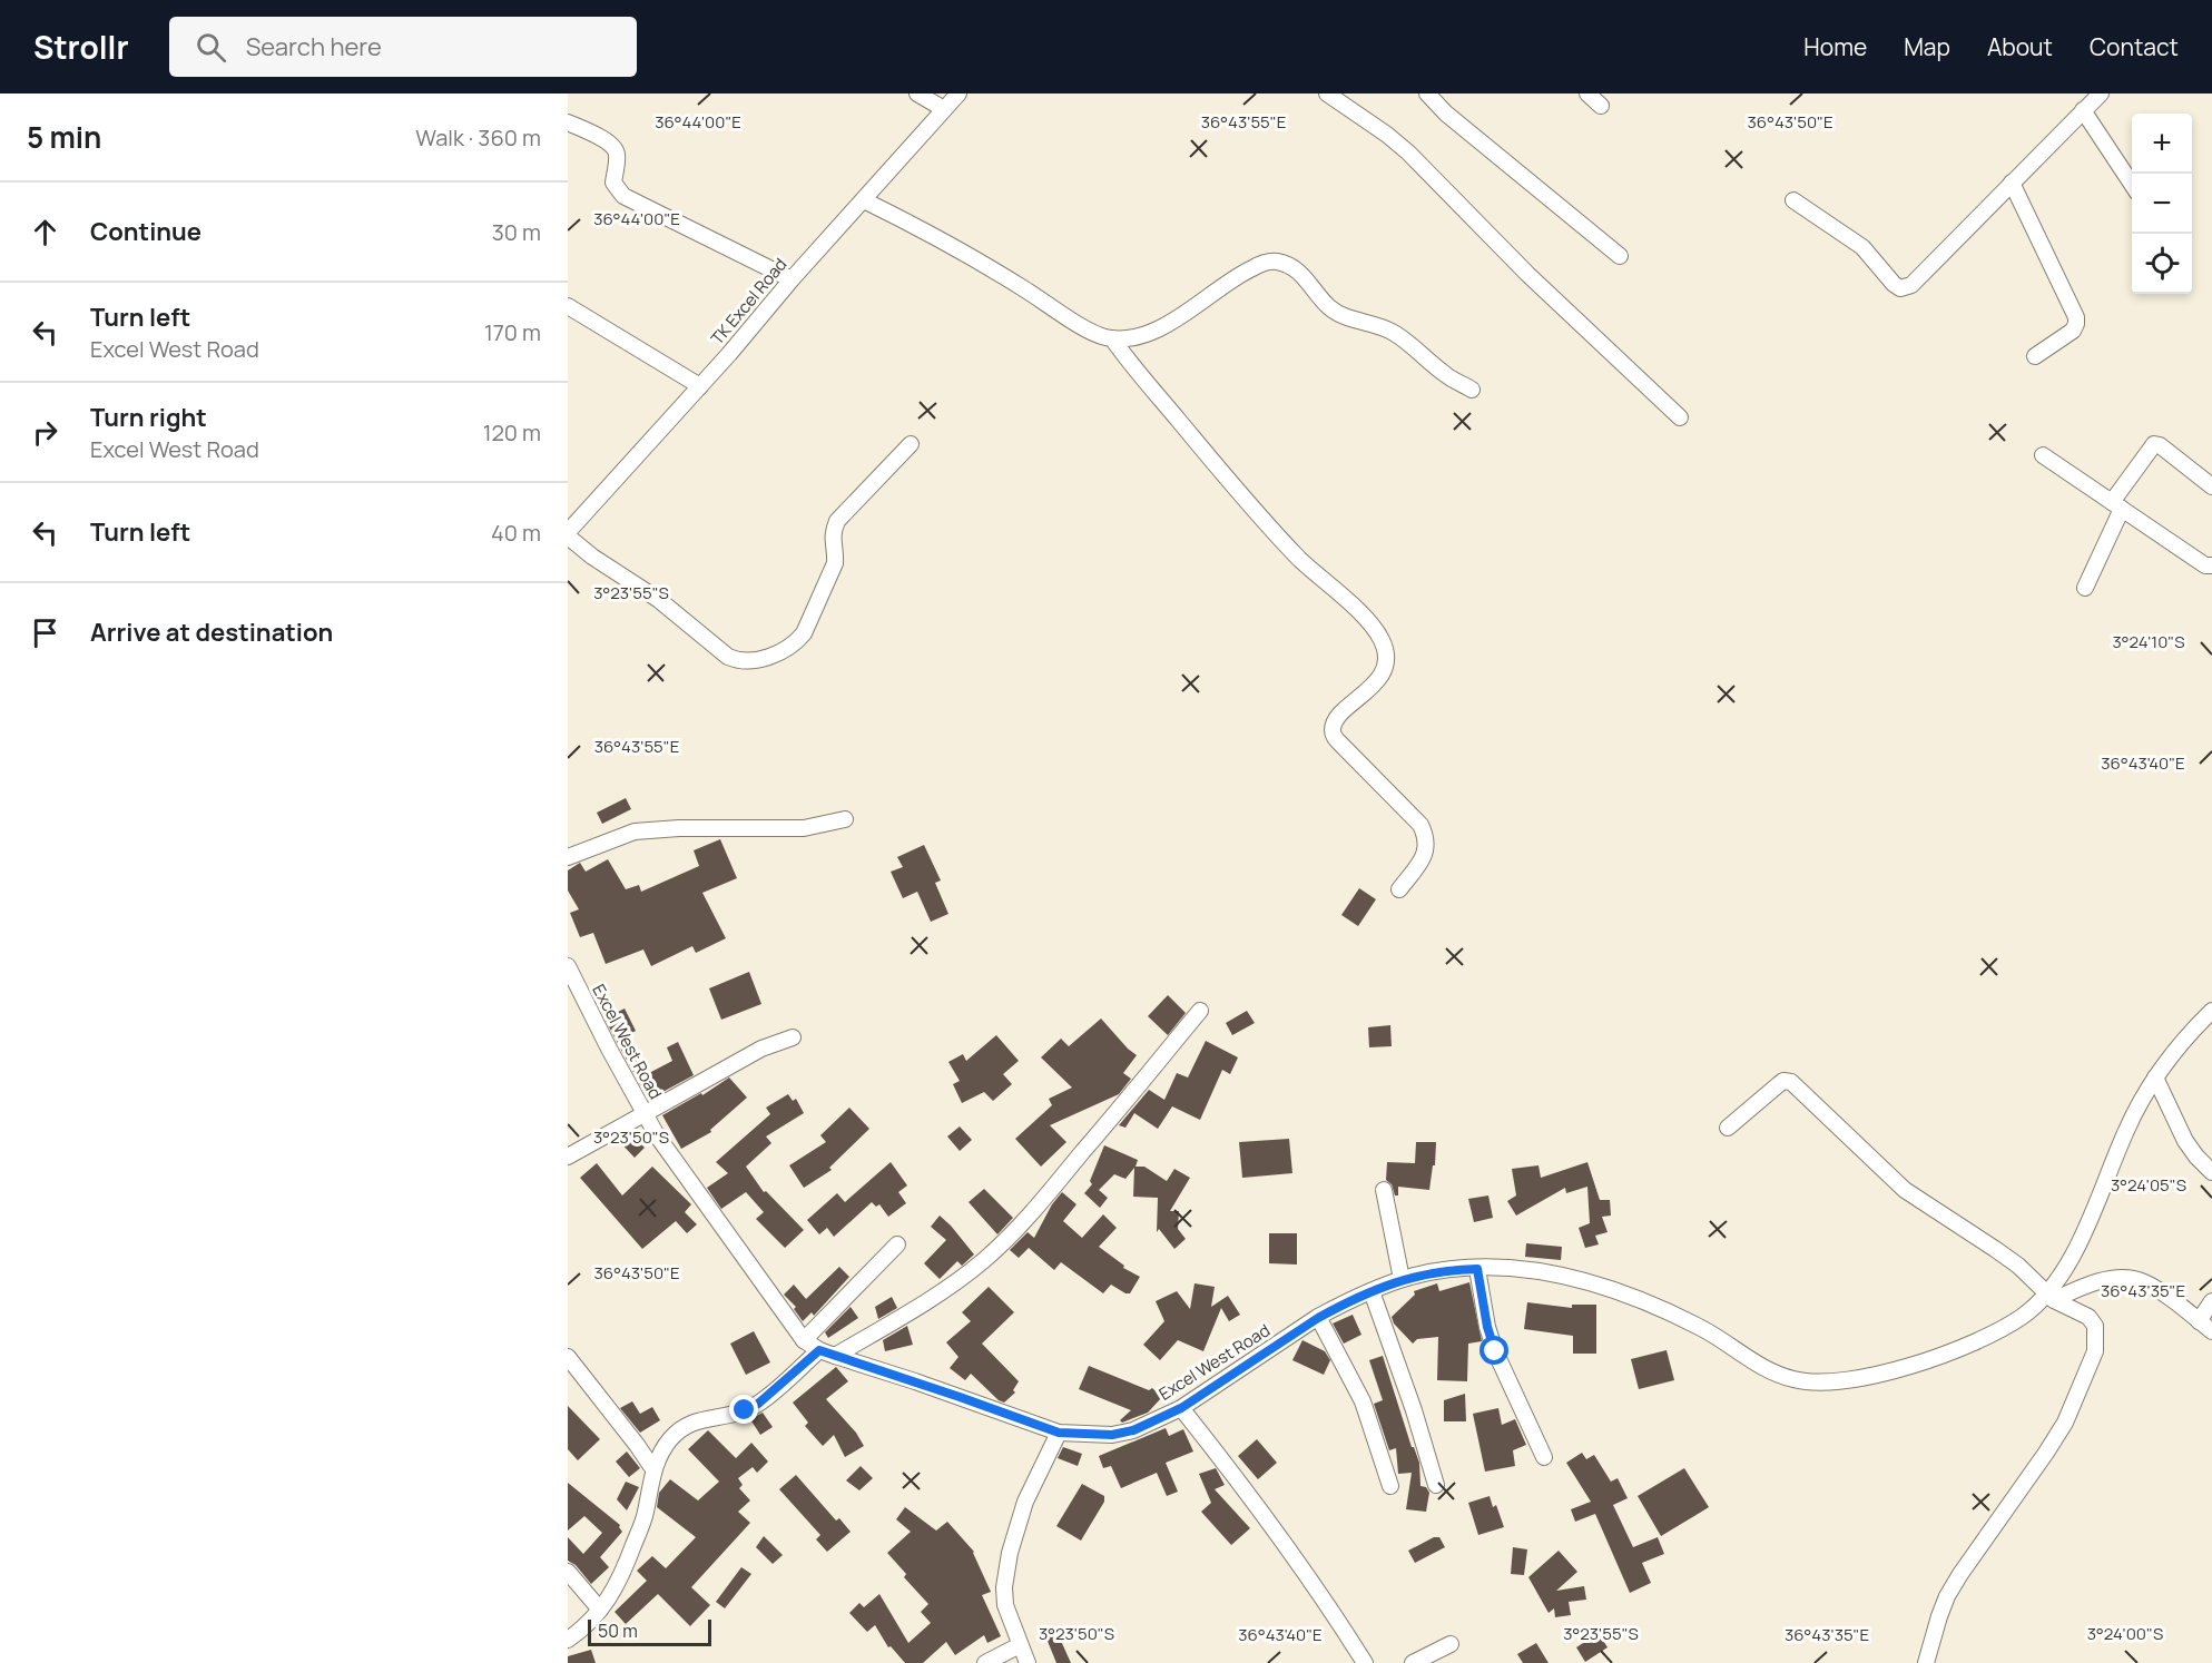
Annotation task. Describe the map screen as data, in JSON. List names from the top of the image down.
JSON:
{
  "streets": {
    "street": ["TK Excel Road", "Excel West Road"]
  },
  "scale_bar": "50 m",
  "page": {
    "header": "Strollr",
    "search": "Search here",
    "nav": [
      "Home",
      "Map",
      "About",
      "Contact"
    ],
    "heading": ["5 min", "Walk · 360 m"],
    "map_buttons": ["+", "−"],
    "list": [
      ["Continue", "30 m"],
      ["Turn left", "Excel West Road", "170 m"],
      ["Turn right", "Excel West Road", "120 m"],
      ["Turn left", "40 m"],
      "Arrive at destination"
    ],
    "scale": "50 m"
  },
  "coordinates": [
    "36°44'00\"E",
    "36°43'55\"E",
    "36°43'50\"E",
    "3°23'55\"S",
    "3°24'10\"S",
    "36°43'40\"E",
    "3°23'50\"S",
    "3°24'05\"S",
    "36°43'35\"E",
    "3°24'00\"S"
  ]
}
